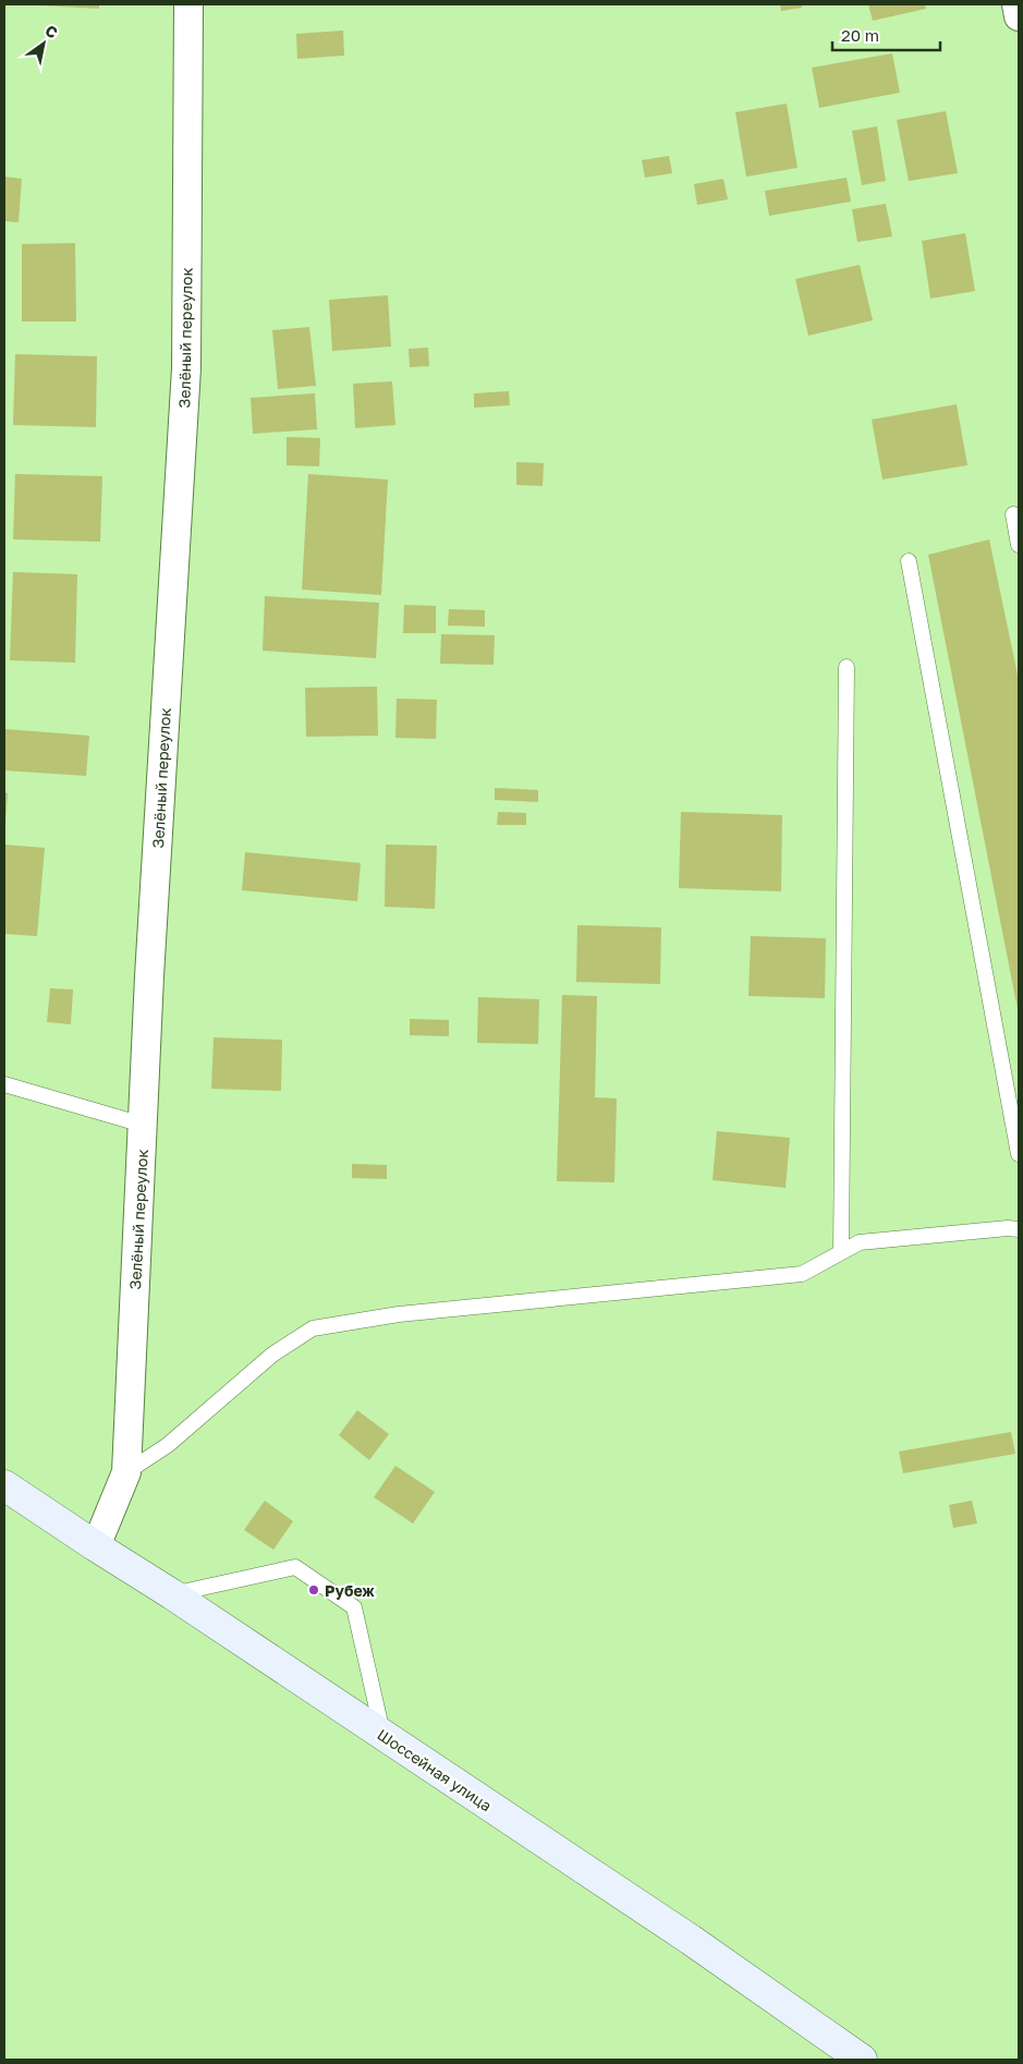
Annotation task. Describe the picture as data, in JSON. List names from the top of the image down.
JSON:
{
  "streets": {
    "main road": ["Шоссейная улица"],
    "street": ["Зелёный переулок"]
  },
  "crossings": [
    ["Зелёный переулок", "Шоссейная улица"]
  ],
  "places": ["Рубеж"],
  "scale_bar": "20 m",
  "north": "top right"
}
